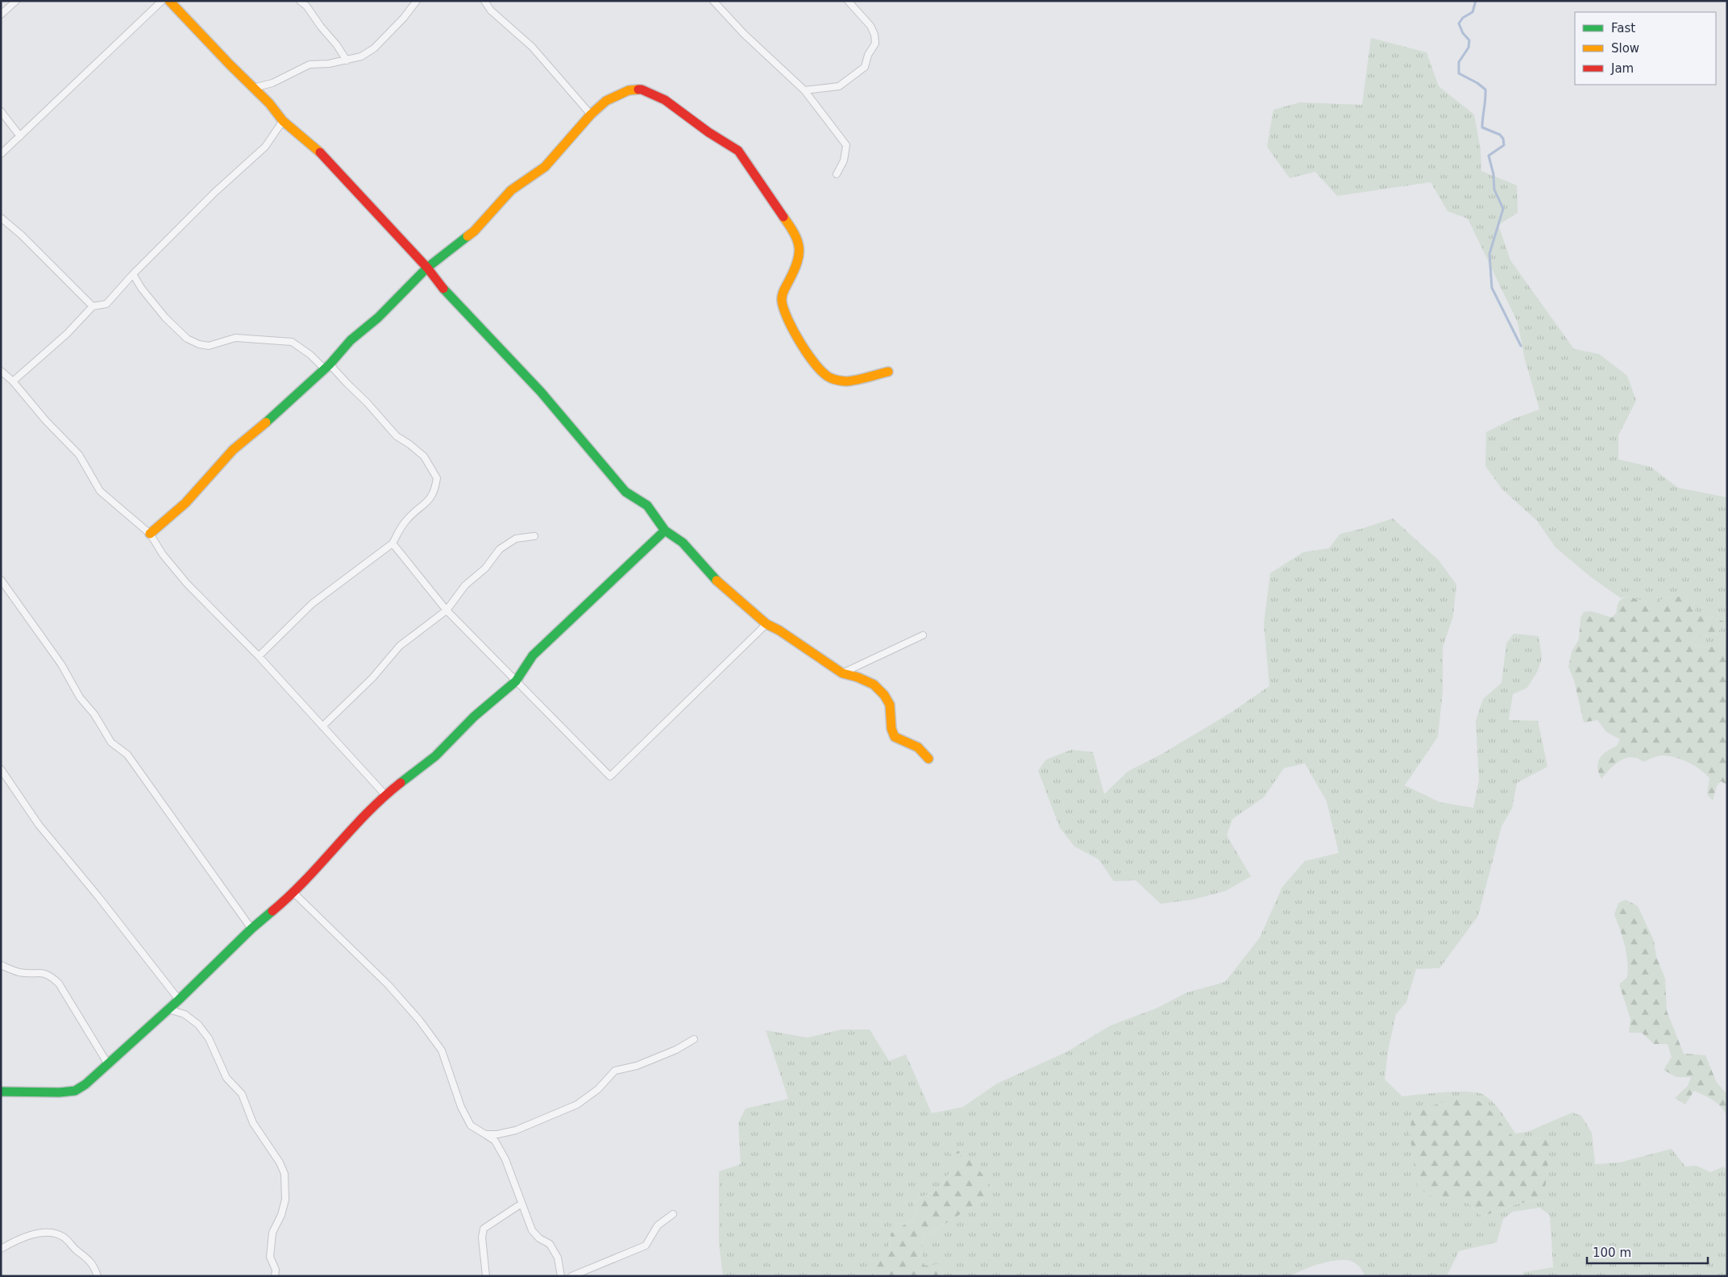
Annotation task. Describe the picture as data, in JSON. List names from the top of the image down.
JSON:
{
  "legend": ["Fast", "Slow", "Jam"],
  "scale_bar": "100 m"
}
